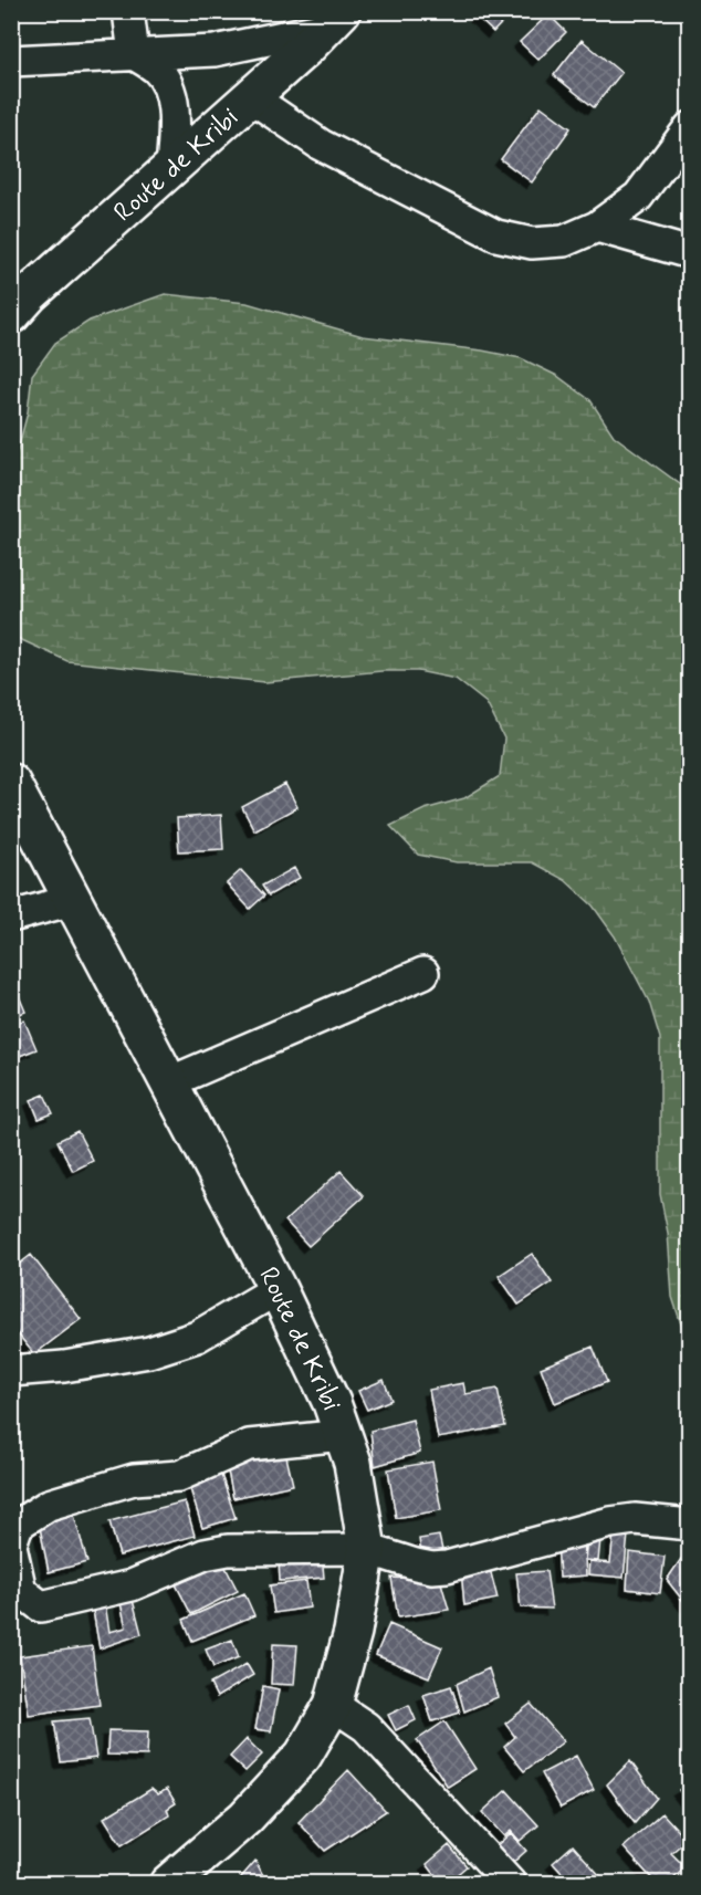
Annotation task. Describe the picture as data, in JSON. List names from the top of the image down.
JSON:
{
  "streets": {
    "main road": ["Route de Kribi"]
  }
}
